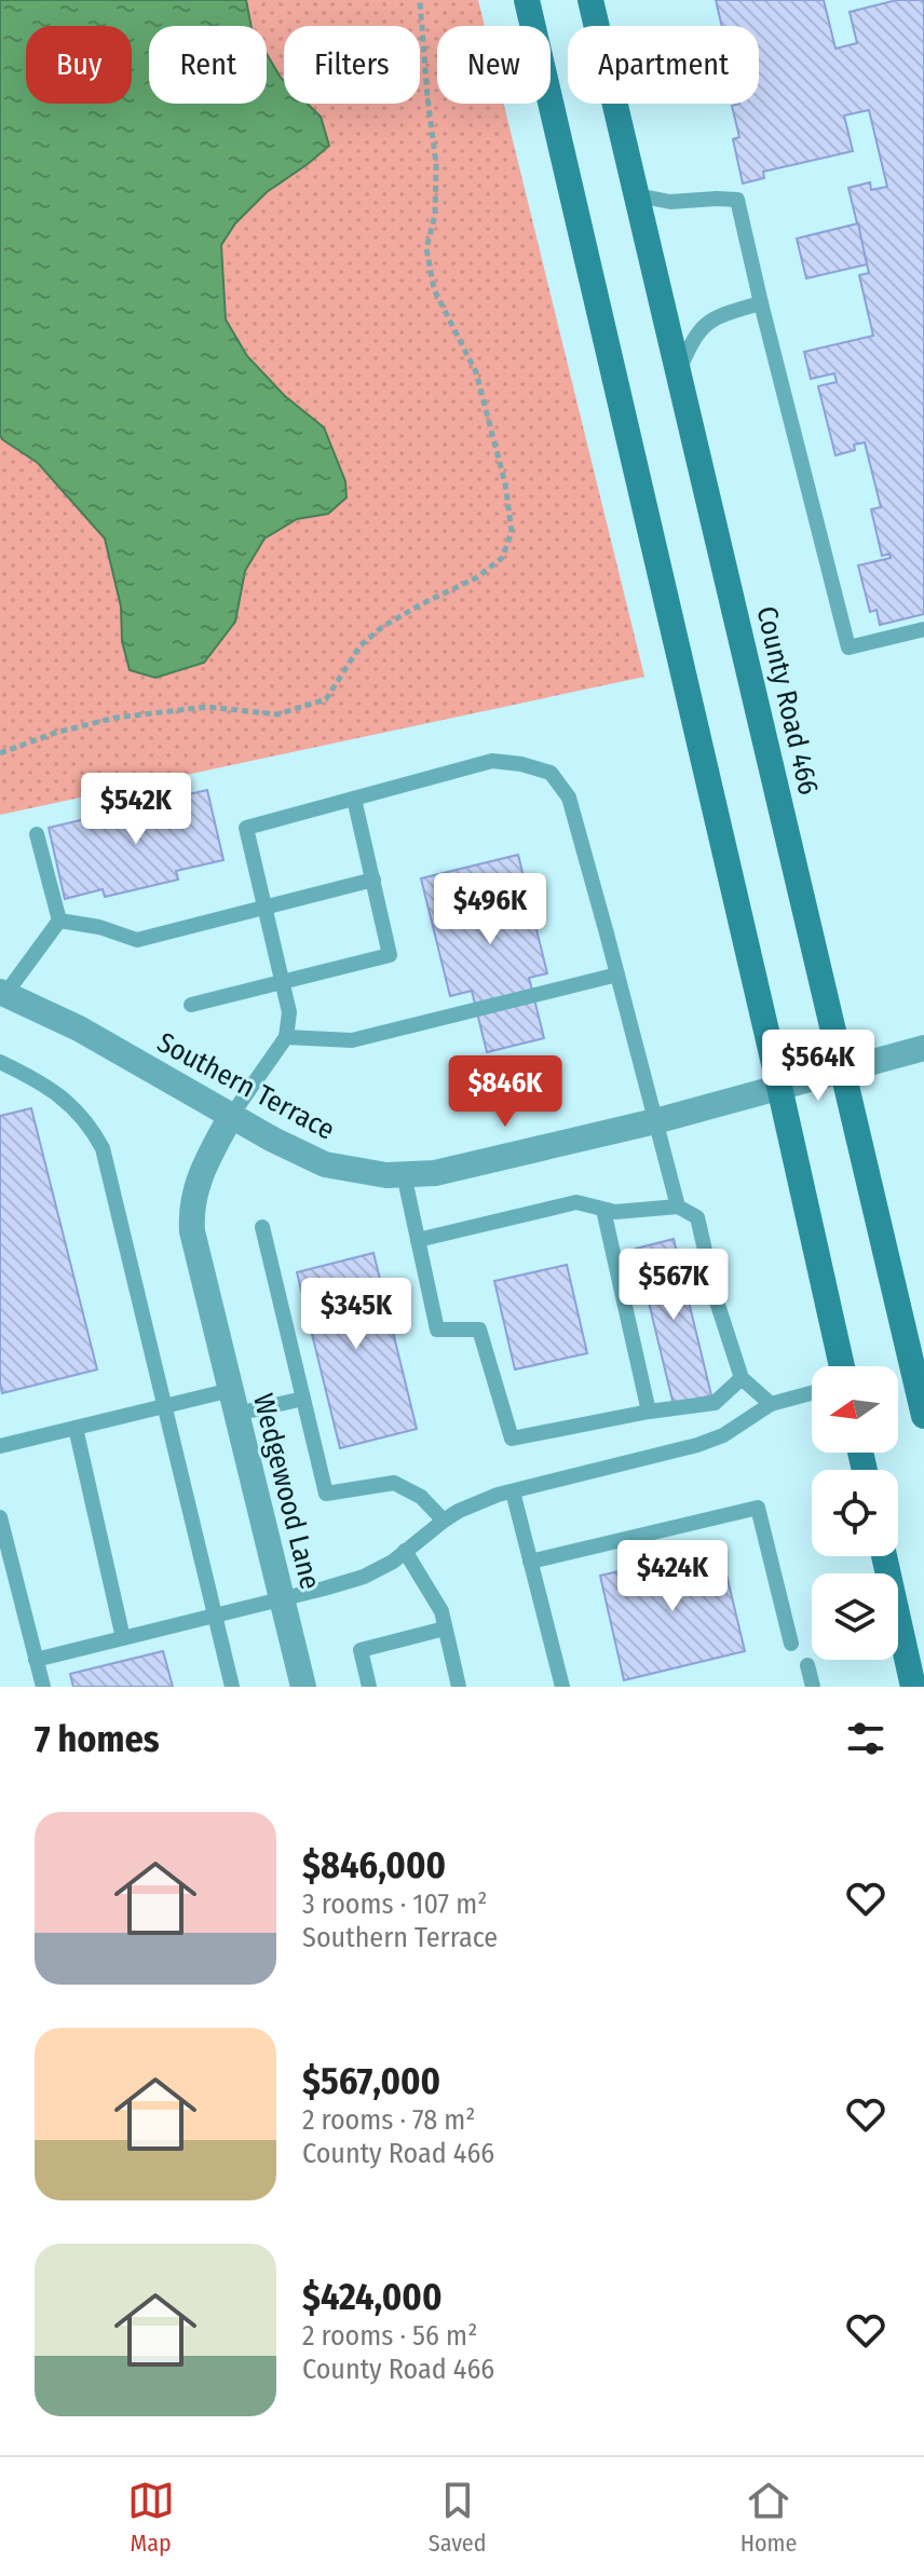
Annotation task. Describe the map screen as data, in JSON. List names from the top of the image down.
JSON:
{
  "streets": {
    "main road": ["County Road 466"],
    "street": ["Southern Terrace", "Wedgewood Lane"]
  },
  "crossings": [
    ["County Road 466", "Southern Terrace"],
    ["Southern Terrace", "Wedgewood Lane"]
  ],
  "north": "left",
  "page": {
    "chip": [
      "Buy",
      "Rent",
      "Filters",
      "New",
      "Apartment"
    ],
    "price": [
      "$542K",
      "$496K",
      "$564K",
      "$846K",
      "$567K",
      "$345K",
      "$424K"
    ],
    "heading": "7 homes",
    "list": [
      {
        "name": "$846,000",
        "note": "3 rooms · 107 m² · Southern Terrace"
      },
      {
        "name": "$567,000",
        "note": "2 rooms · 78 m² · County Road 466"
      },
      {
        "name": "$424,000",
        "note": "2 rooms · 56 m² · County Road 466"
      }
    ],
    "tabs": ["Map", "Saved", "Home"]
  }
}
